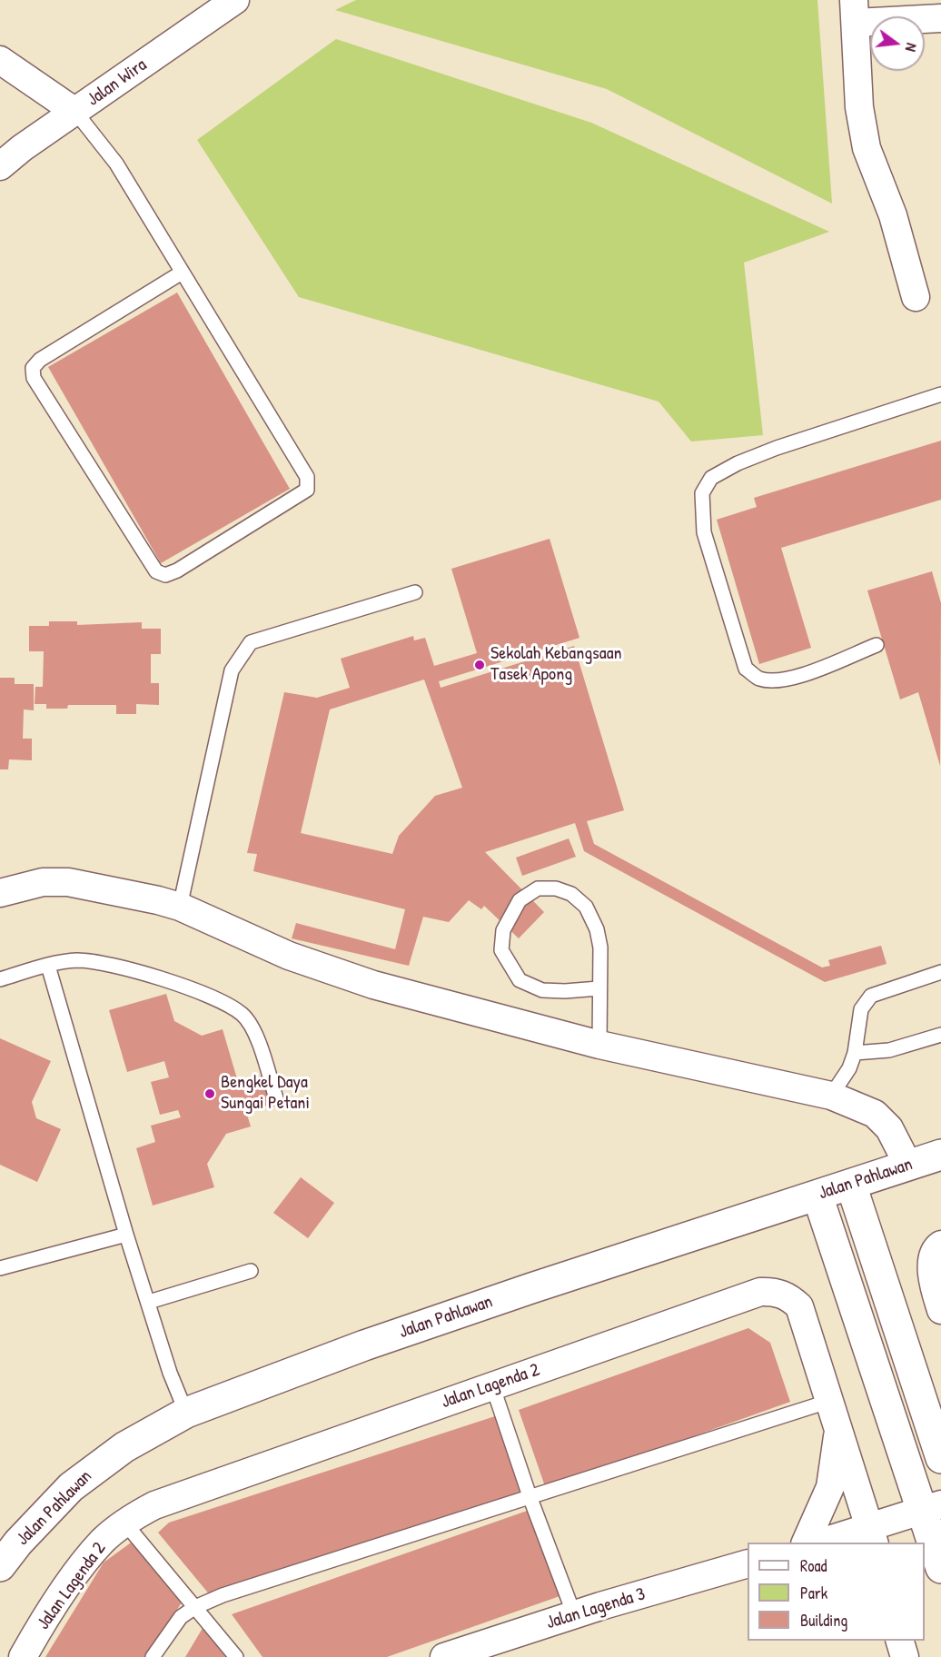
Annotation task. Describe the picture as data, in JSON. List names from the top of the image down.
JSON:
{
  "streets": {
    "street": [
      "Jalan Wira",
      "Jalan Pahlawan",
      "Jalan Lagenda 2",
      "Jalan Lagenda 3"
    ]
  },
  "places": ["Sekolah Kebangsaan Tasek Apong", "Bengkel Daya Sungai Petani"],
  "legend": ["Road", "Park", "Building"],
  "north": "right"
}
